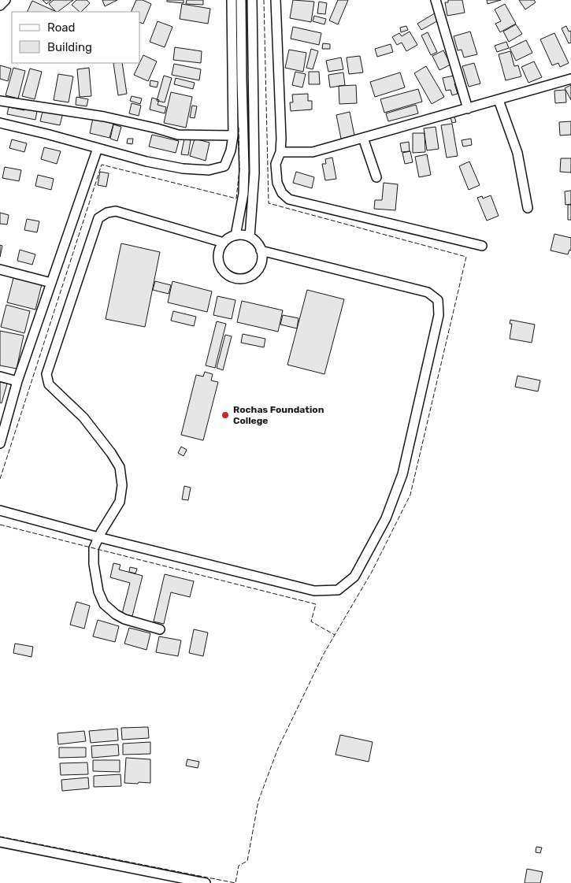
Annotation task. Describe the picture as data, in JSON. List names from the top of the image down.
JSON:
{
  "places": ["Rochas Foundation College"],
  "legend": ["Road", "Building"]
}
